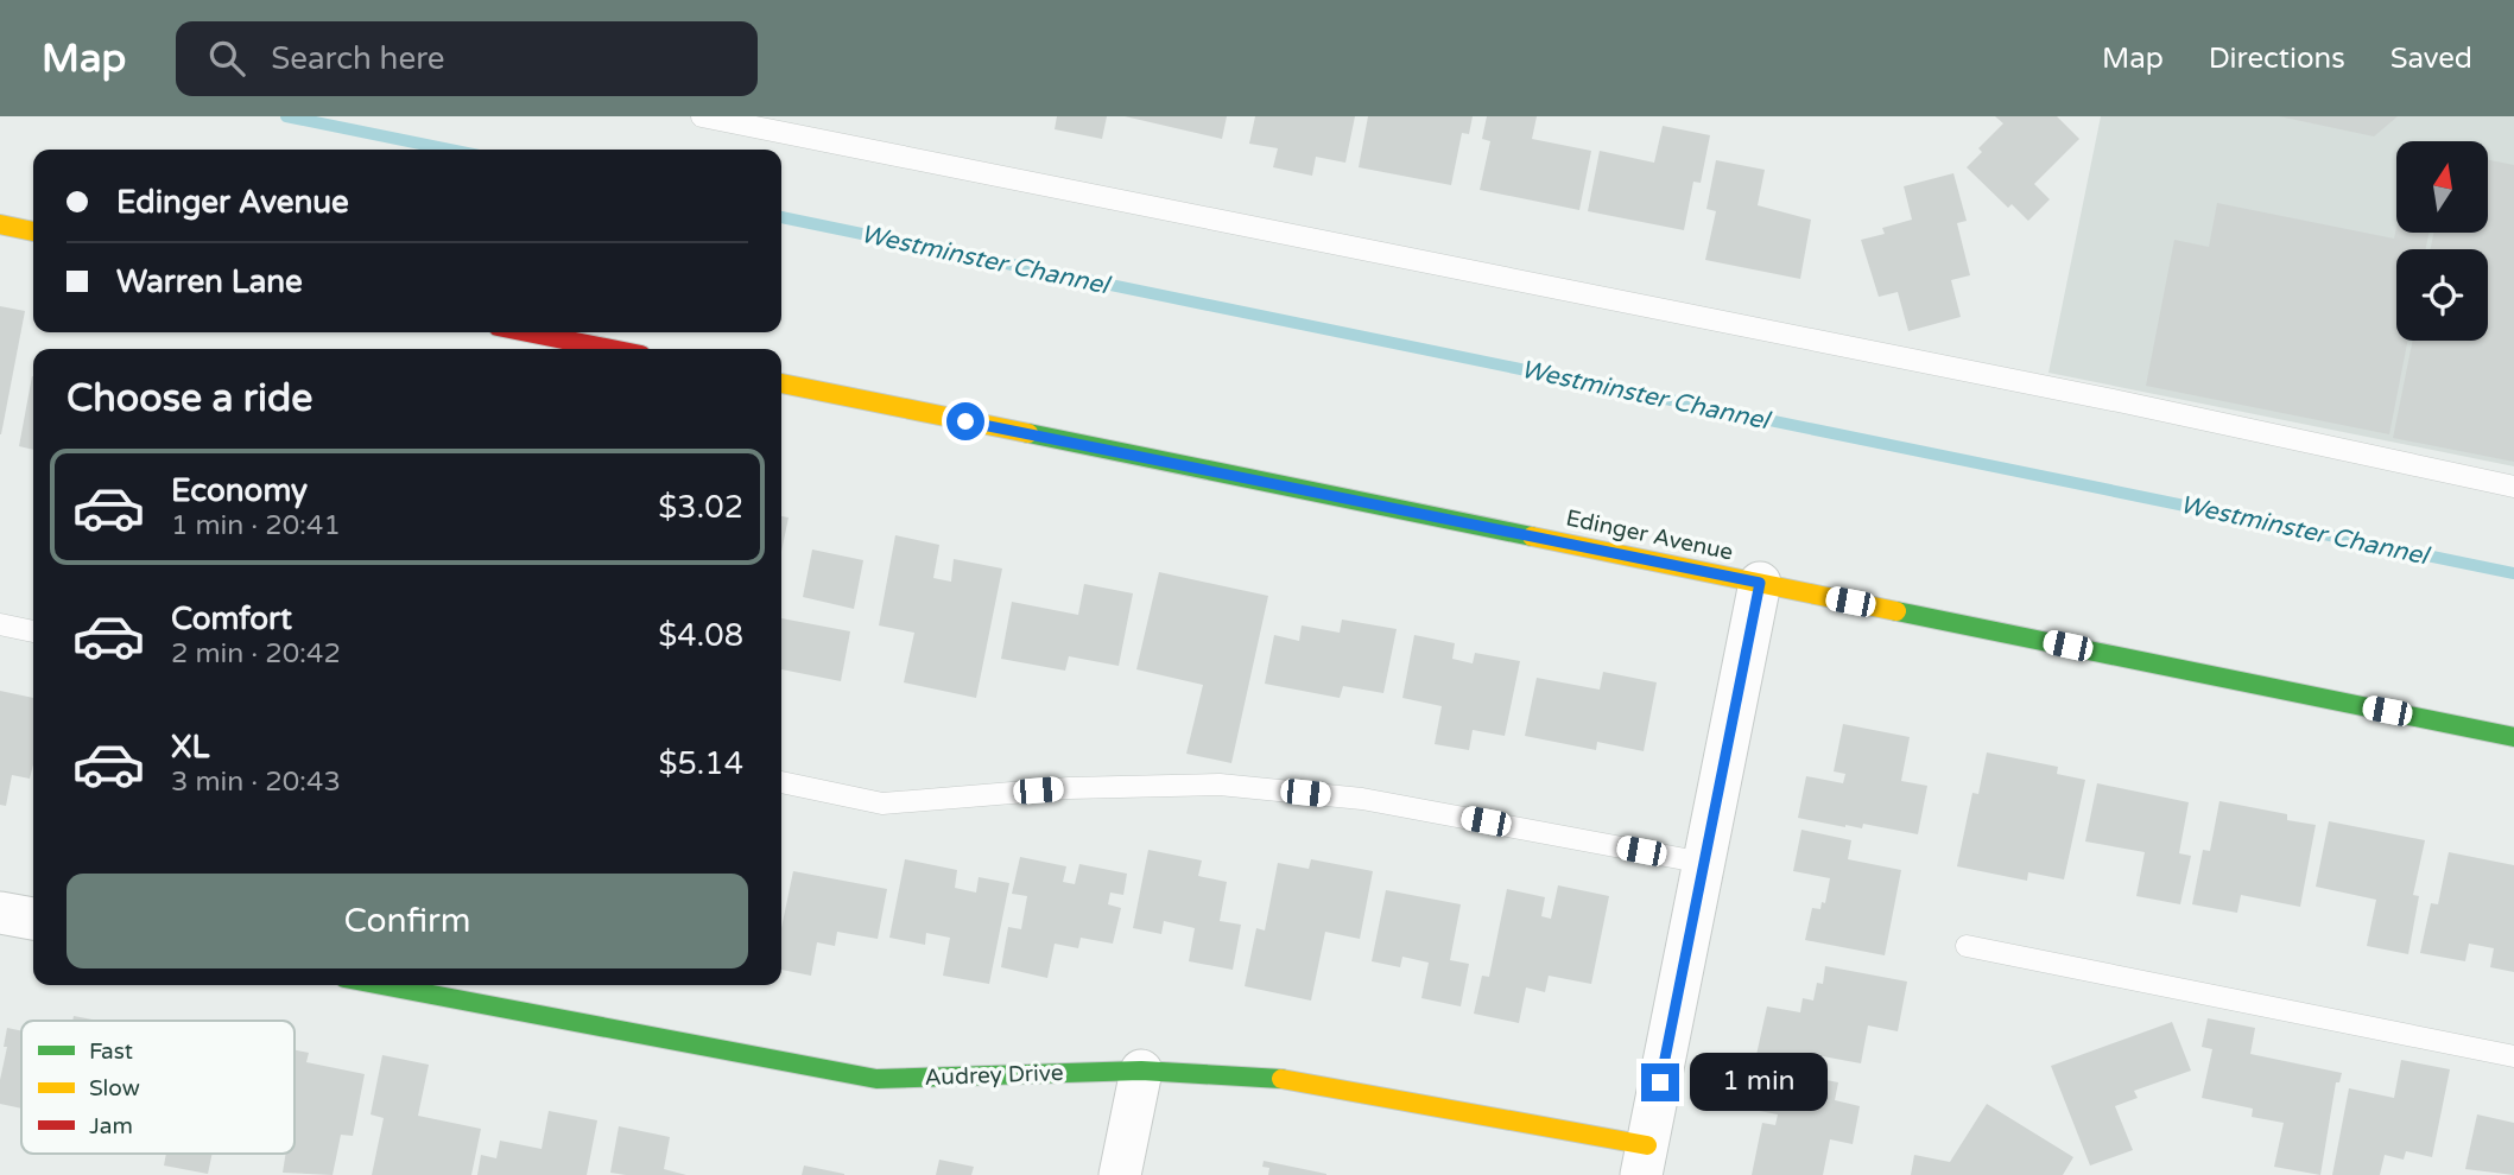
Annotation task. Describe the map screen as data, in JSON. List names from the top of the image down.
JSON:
{
  "streets": {
    "main road": ["Edinger Avenue", "Audrey Drive"]
  },
  "water": ["Westminster Channel"],
  "legend": ["Fast", "Slow", "Jam"],
  "north": "top",
  "page": {
    "header": "Map",
    "search": "Search here",
    "nav": ["Map", "Directions", "Saved"],
    "banner": ["Edinger Avenue", "Warren Lane"],
    "heading": "Choose a ride",
    "list": [
      {
        "name": "Economy",
        "note": "1 min · 20:41",
        "value": "$3.02"
      },
      {
        "name": "Comfort",
        "note": "2 min · 20:42",
        "value": "$4.08"
      },
      {
        "name": "XL",
        "note": "3 min · 20:43",
        "value": "$5.14"
      }
    ],
    "buttons": "Confirm",
    "bubble": "1 min"
  }
}
